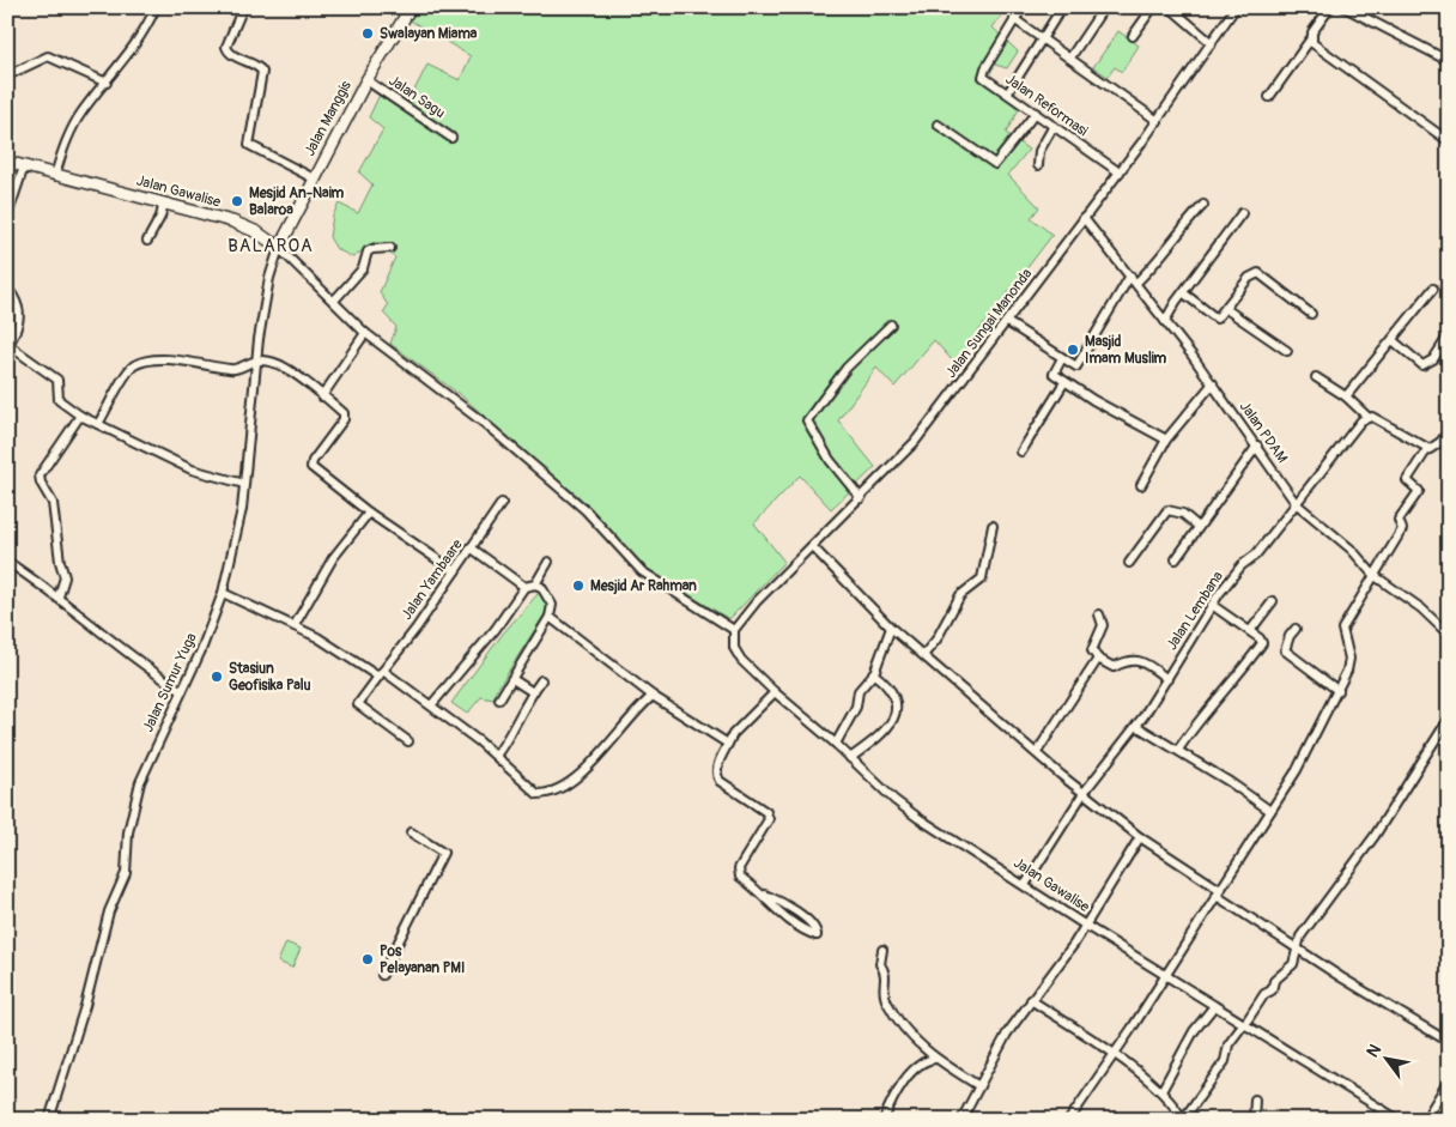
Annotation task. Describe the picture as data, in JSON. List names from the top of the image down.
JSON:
{
  "streets": {
    "street": [
      "Jalan Sagu",
      "Jalan Reformasi",
      "Jalan Manggis",
      "Jalan Gawalise",
      "Jalan Sungai Manonda",
      "Jalan PDAM",
      "Jalan Yambaare",
      "Jalan Lembana",
      "Jalan Sumur Yuga"
    ]
  },
  "crossings": [
    ["Jalan Sagu", "Jalan Manggis"],
    ["Jalan Reformasi", "Jalan Sungai Manonda"],
    ["Jalan Manggis", "Jalan Gawalise"],
    ["Jalan Manggis", "Jalan Sumur Yuga"],
    ["Jalan Gawalise", "Jalan Sungai Manonda"],
    ["Jalan Gawalise", "Jalan Lembana"],
    ["Jalan Gawalise", "Jalan Sumur Yuga"],
    ["Jalan Sungai Manonda", "Jalan PDAM"],
    ["Jalan PDAM", "Jalan Lembana"]
  ],
  "districts": ["BALAROA"],
  "places": [
    "Swalayan Miama",
    "Mesjid An-Naim Balaroa",
    "Masjid Imam Muslim",
    "Mesjid Ar Rahman",
    "Stasiun Geofisika Palu",
    "Pos Pelayanan PMI"
  ],
  "north": "top left"
}
